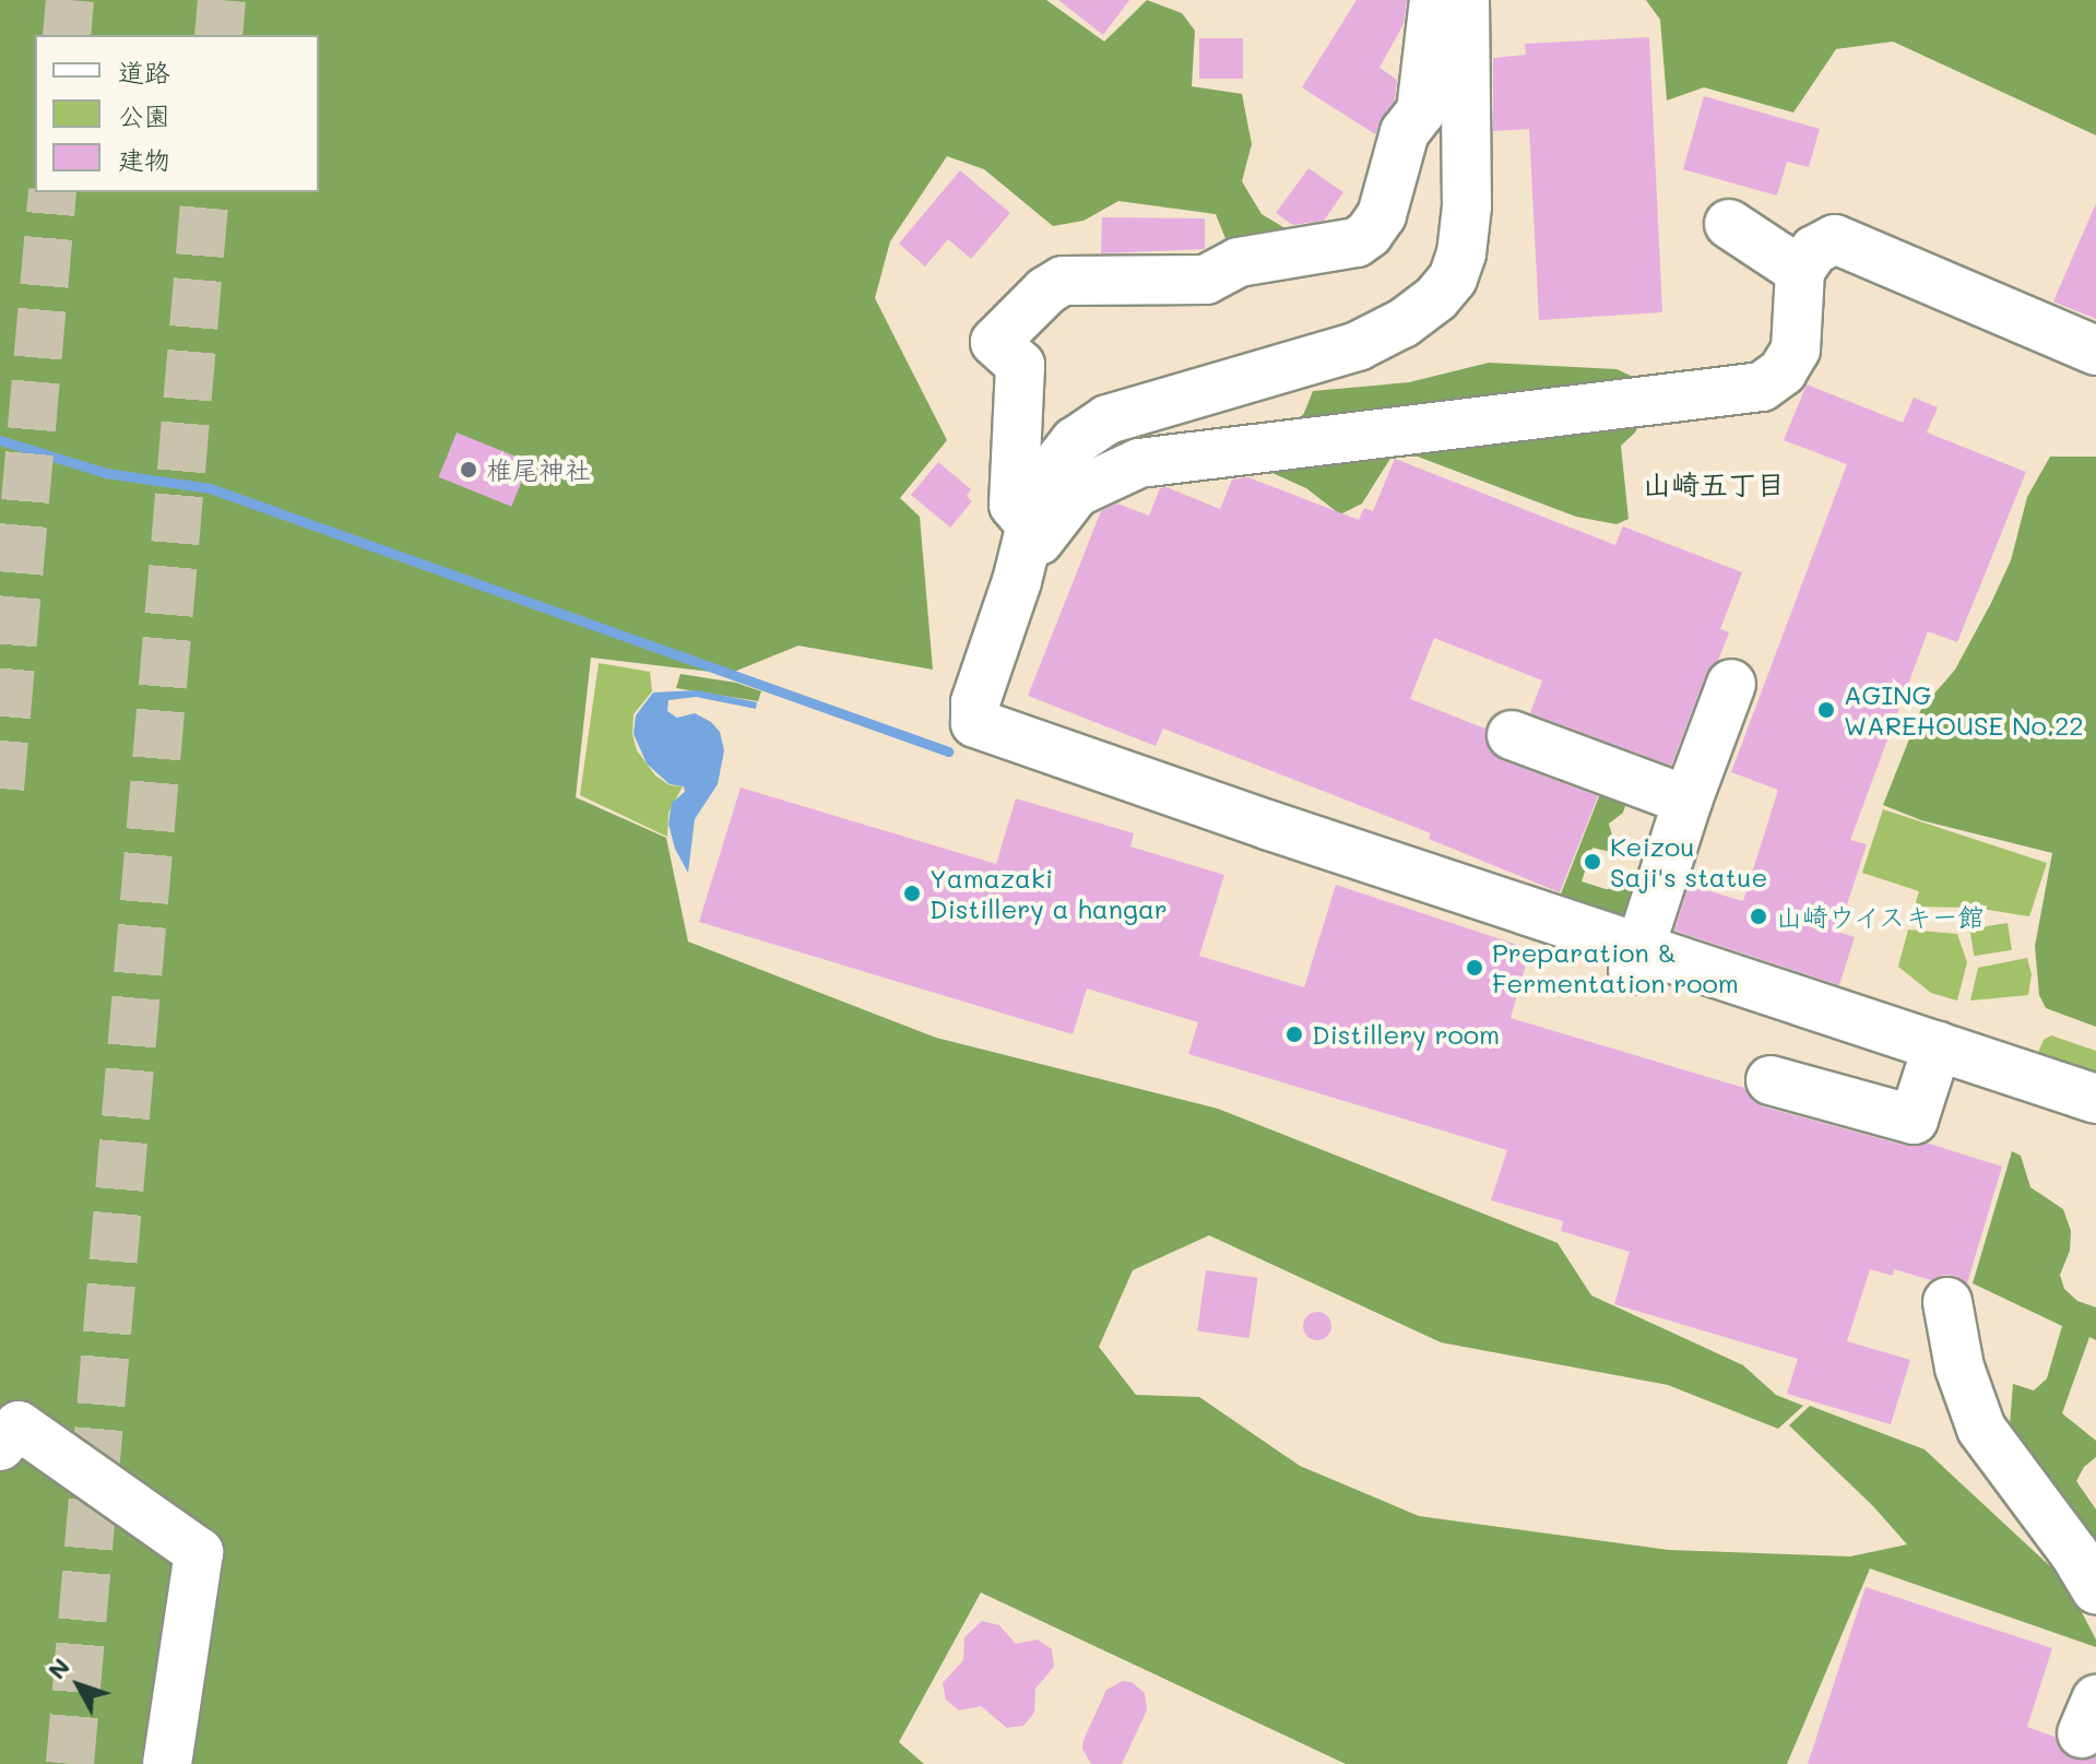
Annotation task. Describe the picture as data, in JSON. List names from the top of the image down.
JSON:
{
  "districts": ["山崎五丁目"],
  "places": [
    "椎尾神社",
    "AGING WAREHOUSE No.22",
    "Keizou Saji's statue",
    "Yamazaki Distillery a hangar",
    "山崎ウイスキー館",
    "Preparation & Fermentation room",
    "Distillery room"
  ],
  "legend": ["道路", "公園", "建物"],
  "north": "top left"
}
